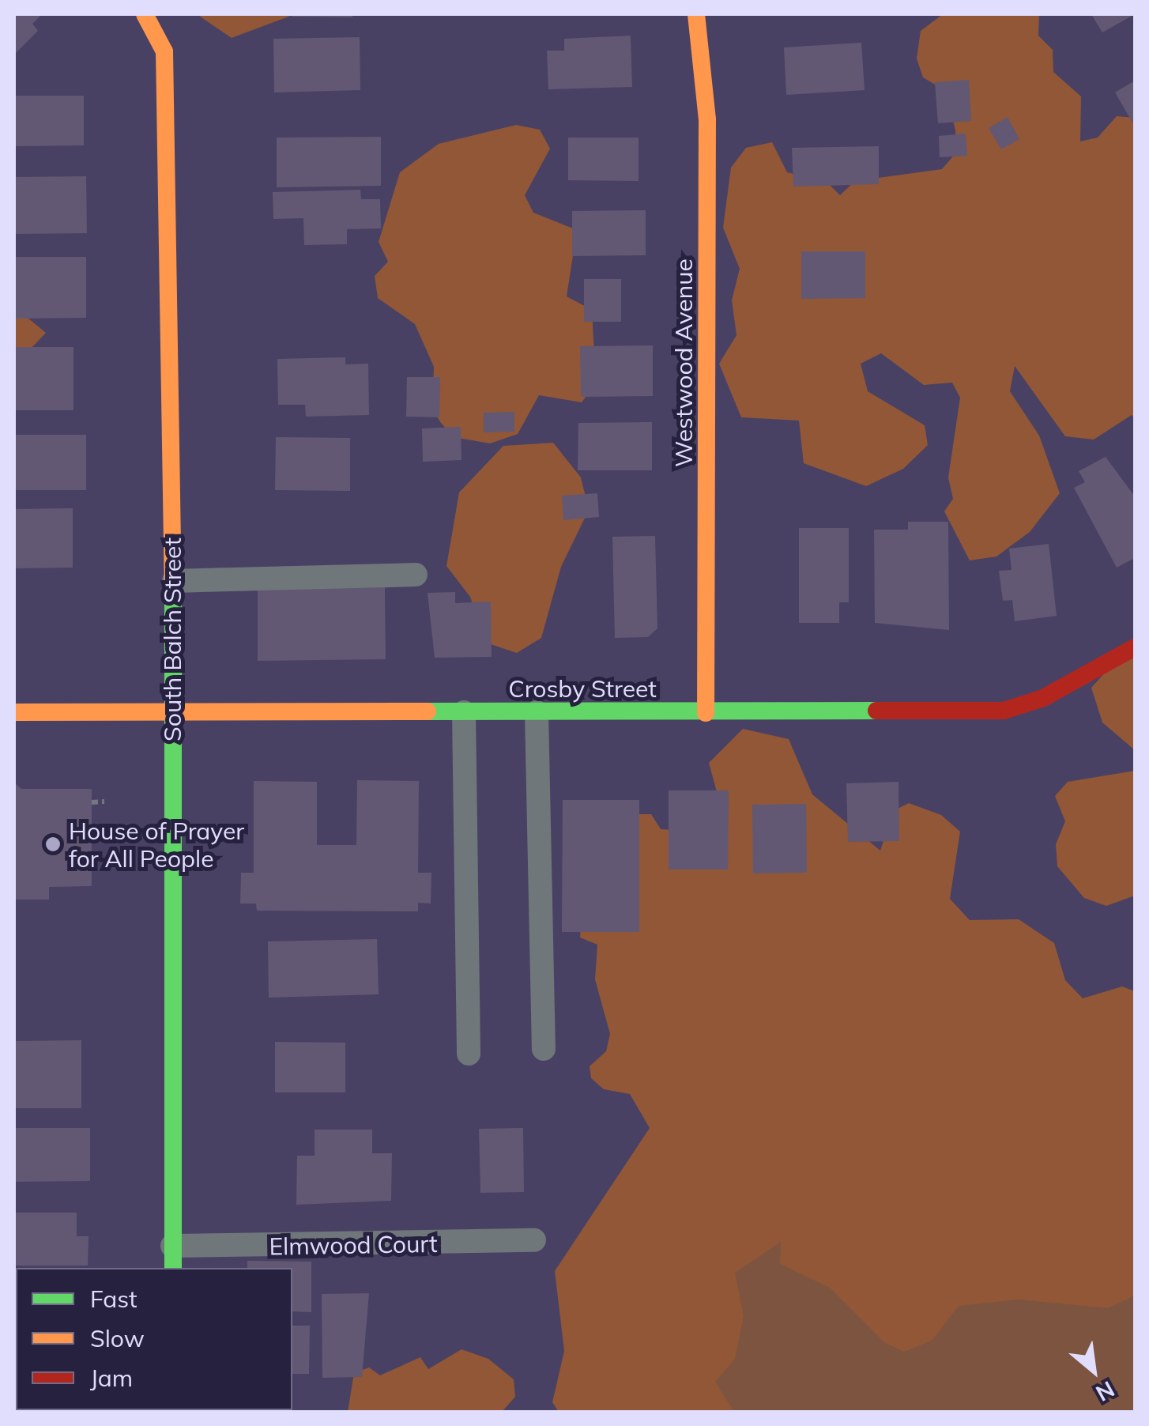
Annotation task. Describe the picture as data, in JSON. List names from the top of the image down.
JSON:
{
  "streets": {
    "street": ["Westwood Avenue", "South Balch Street", "Crosby Street"],
    "lane": ["Elmwood Court"]
  },
  "crossings": [
    ["Westwood Avenue", "Crosby Street"],
    ["South Balch Street", "Crosby Street"],
    ["South Balch Street", "Elmwood Court"]
  ],
  "places": ["House of Prayer for All People"],
  "legend": ["Fast", "Slow", "Jam"],
  "north": "bottom right"
}
